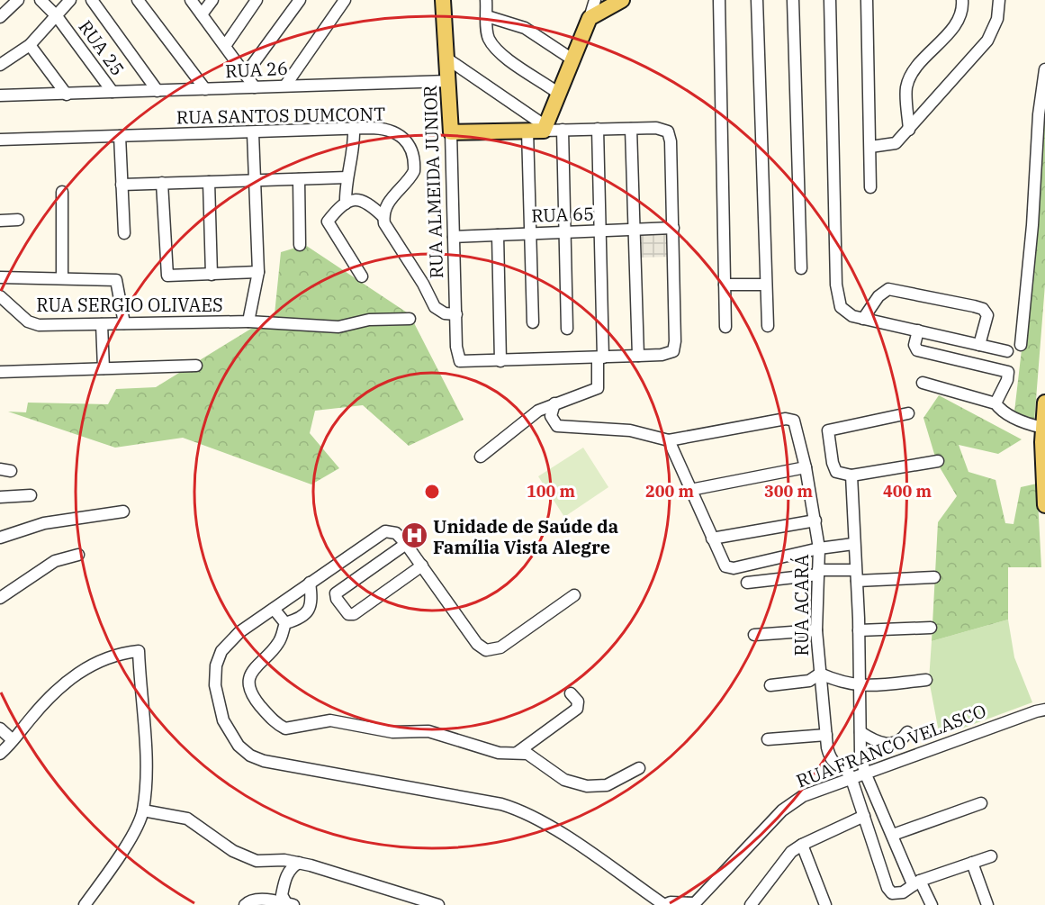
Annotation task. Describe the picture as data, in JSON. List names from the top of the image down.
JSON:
{
  "streets": {
    "main road": ["RUA ALMEIDA JUNIOR"],
    "street": [
      "RUA 25",
      "RUA 26",
      "RUA SANTOS DUMCONT",
      "RUA 65",
      "RUA SERGIO OLIVAES",
      "RUA ACARÁ",
      "RUA FRANCO VELASCO"
    ]
  },
  "crossings": [
    ["RUA 25", "RUA 26"],
    ["RUA 26", "RUA ALMEIDA JUNIOR"],
    ["RUA ALMEIDA JUNIOR", "RUA 65"],
    ["RUA ACARÁ", "RUA FRANCO VELASCO"]
  ],
  "places": {
    "hospital": ["Unidade de Saúde da Família Vista Alegre"]
  },
  "rings": [
    "100 m",
    "200 m",
    "300 m",
    "400 m"
  ]
}
